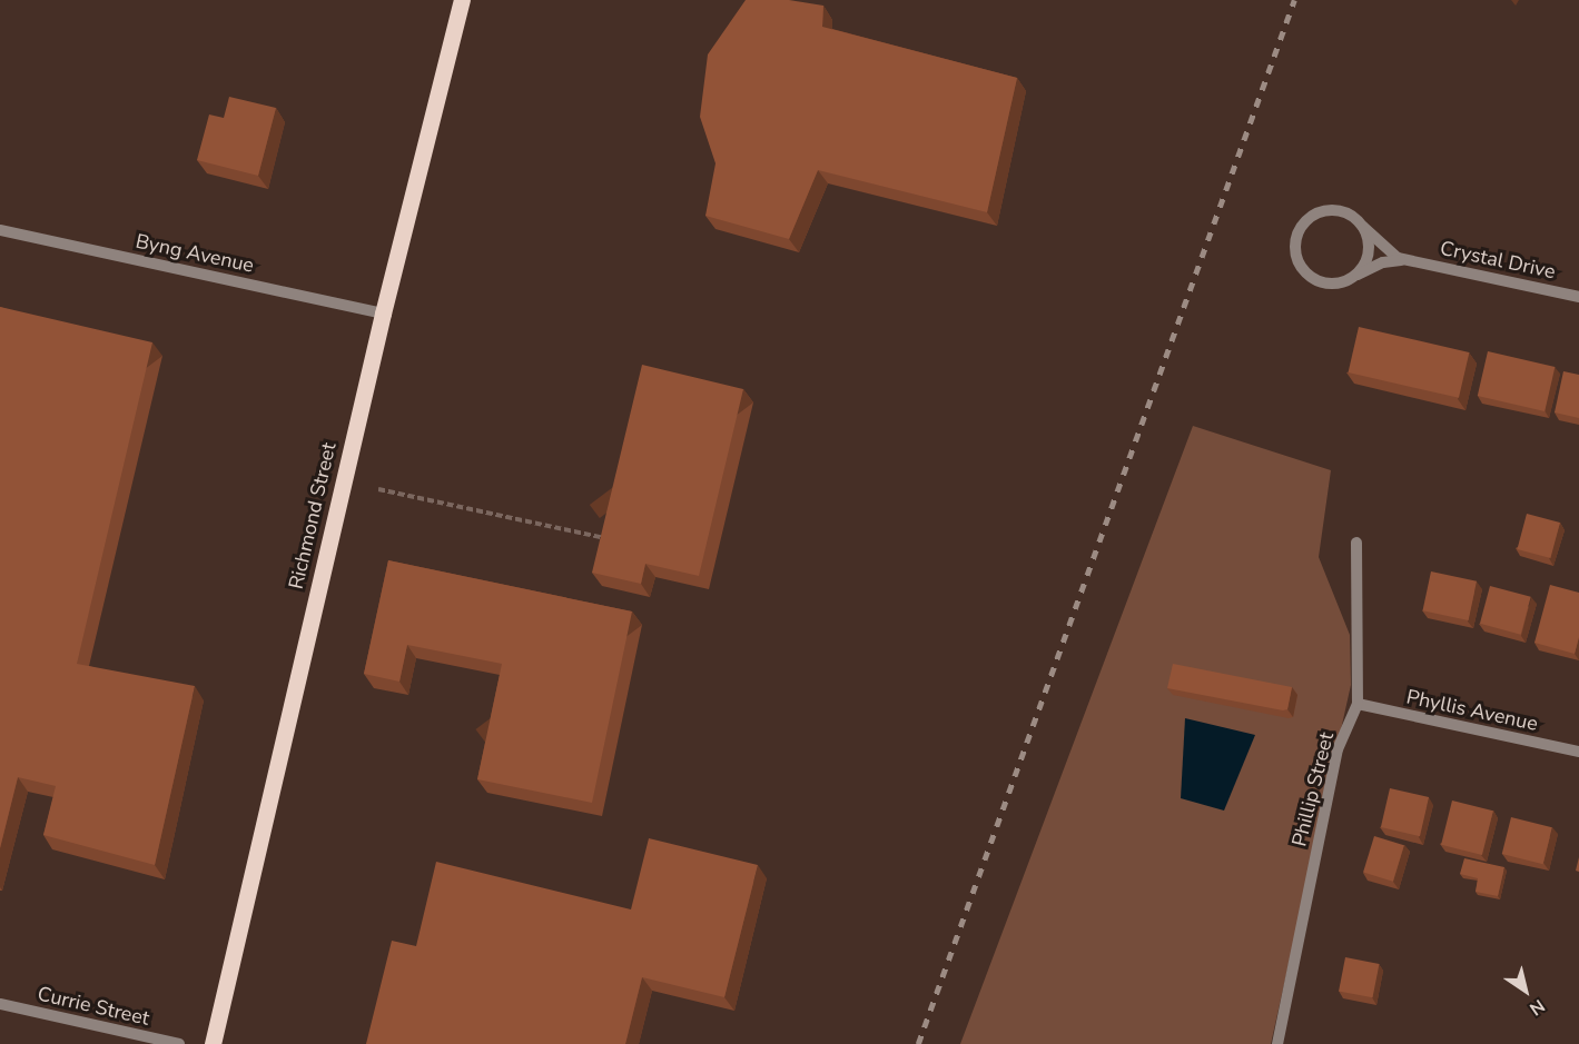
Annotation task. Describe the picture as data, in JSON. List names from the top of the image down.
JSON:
{
  "streets": {
    "main road": ["Richmond Street"],
    "street": [
      "Byng Avenue",
      "Crystal Drive",
      "Phyllis Avenue",
      "Phillip Street",
      "Currie Street"
    ]
  },
  "crossings": [
    ["Byng Avenue", "Richmond Street"],
    ["Phyllis Avenue", "Phillip Street"]
  ],
  "north": "bottom right"
}
